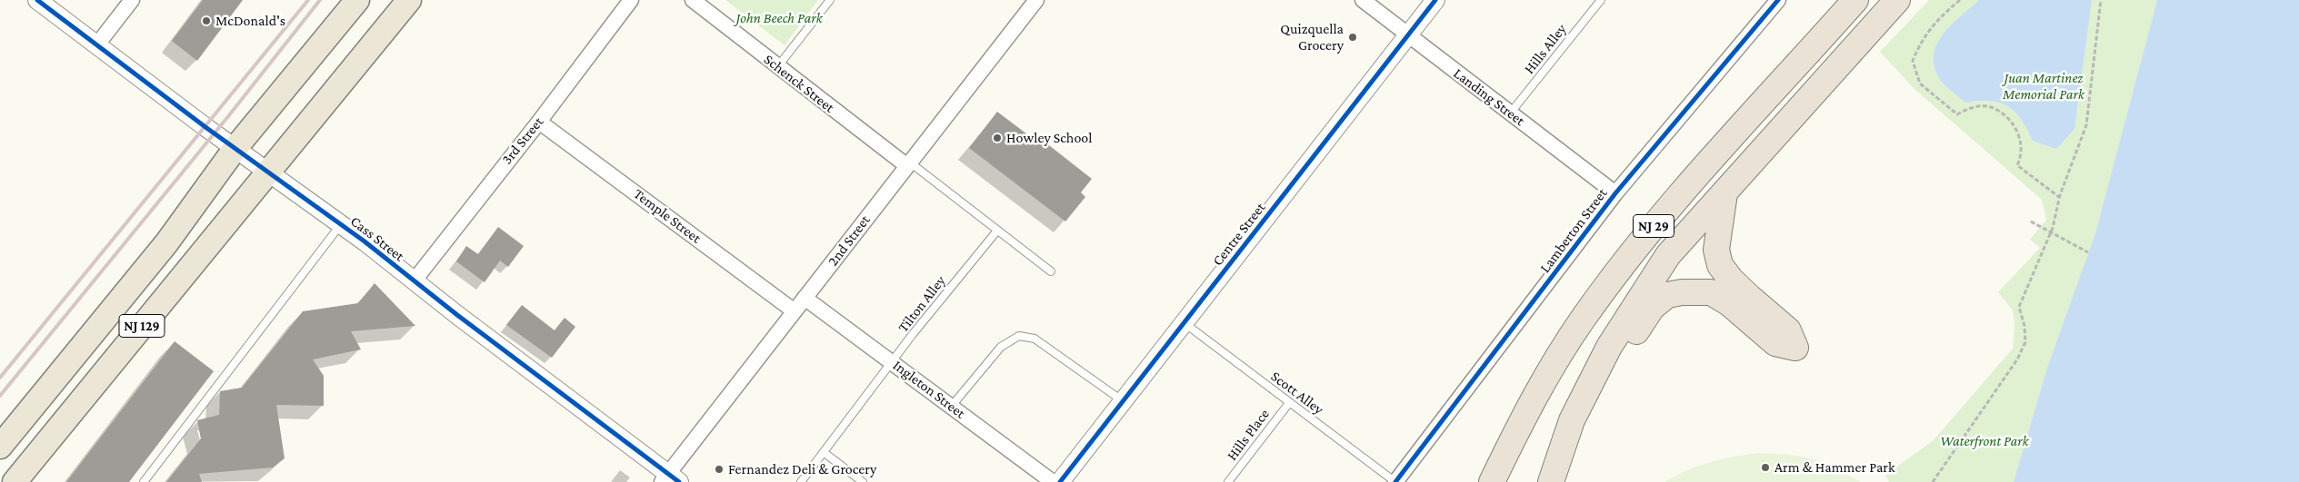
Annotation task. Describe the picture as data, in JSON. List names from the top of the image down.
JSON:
{
  "streets": {
    "highway": ["NJ 29", "NJ 129"],
    "street": [
      "Schenck Street",
      "Landing Street",
      "3rd Street",
      "Temple Street",
      "Lamberton Street",
      "Centre Street",
      "Cass Street",
      "2nd Street",
      "Ingleton Street"
    ],
    "lane": [
      "Hills Alley",
      "Tilton Alley",
      "Scott Alley",
      "Hills Place"
    ]
  },
  "crossings": [
    ["Hills Alley", "Landing Street"],
    ["Schenck Street", "2nd Street"],
    ["Schenck Street", "Tilton Alley"],
    ["Landing Street", "Lamberton Street"],
    ["Landing Street", "Centre Street"],
    ["3rd Street", "Temple Street"],
    ["3rd Street", "Cass Street"],
    ["Temple Street", "2nd Street"],
    ["Lamberton Street", "Scott Alley"],
    ["Centre Street", "Scott Alley"],
    ["Cass Street", "2nd Street"],
    ["Cass Street", "NJ 129"],
    ["2nd Street", "Ingleton Street"],
    ["Tilton Alley", "Ingleton Street"],
    ["Scott Alley", "Hills Place"]
  ],
  "parks": ["John Beech Park", "Juan Martinez Memorial Park", "Waterfront Park"],
  "places": [
    "McDonald's",
    "Quizquella Grocery",
    "Howley School",
    "Arm & Hammer Park",
    "Fernandez Deli & Grocery"
  ]
}
